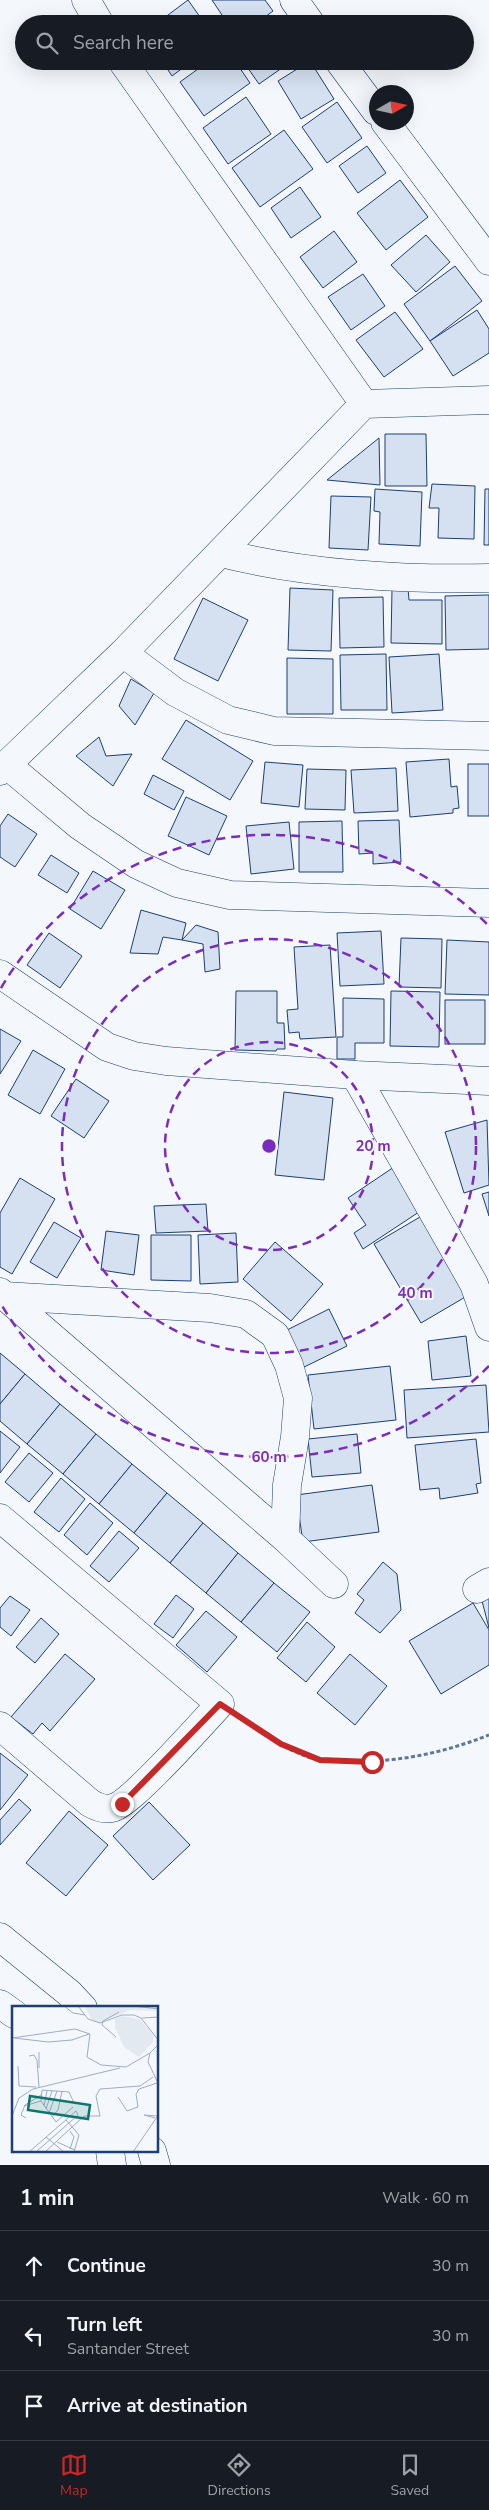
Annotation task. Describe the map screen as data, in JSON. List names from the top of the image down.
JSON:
{
  "north": "right",
  "page": {
    "search": "Search here",
    "heading": ["1 min", "Walk · 60 m"],
    "list": [
      ["Continue", "30 m"],
      ["Turn left", "Santander Street", "30 m"],
      "Arrive at destination"
    ],
    "nav": ["Map", "Directions", "Saved"]
  },
  "rings": ["20 m", "40 m", "60 m"]
}
